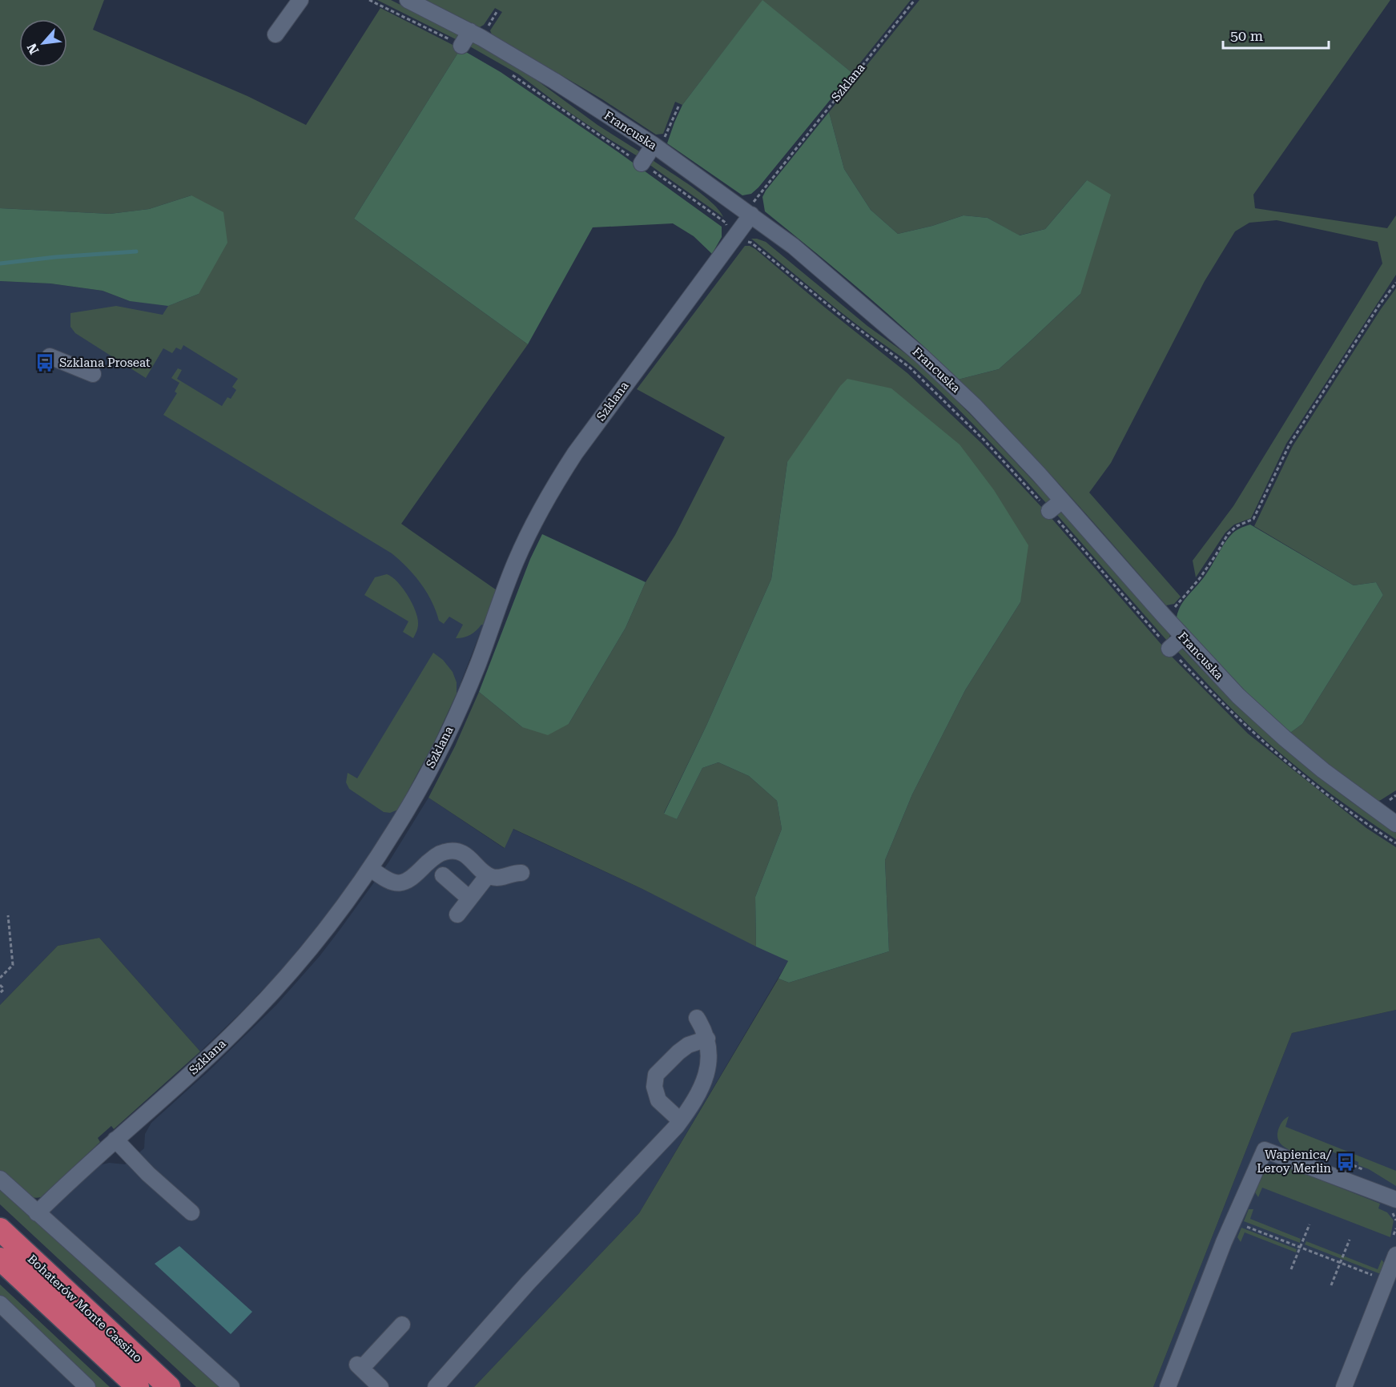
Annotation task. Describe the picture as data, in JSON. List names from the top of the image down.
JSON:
{
  "streets": {
    "highway": ["Bohaterów Monte Cassino"],
    "street": ["Szklana", "Francuska"]
  },
  "crossings": [
    ["Szklana", "Francuska"]
  ],
  "places": {
    "bus stop": ["Szklana Proseat", "Wapienica/ Leroy Merlin"]
  },
  "scale_bar": "50 m",
  "north": "bottom left"
}
